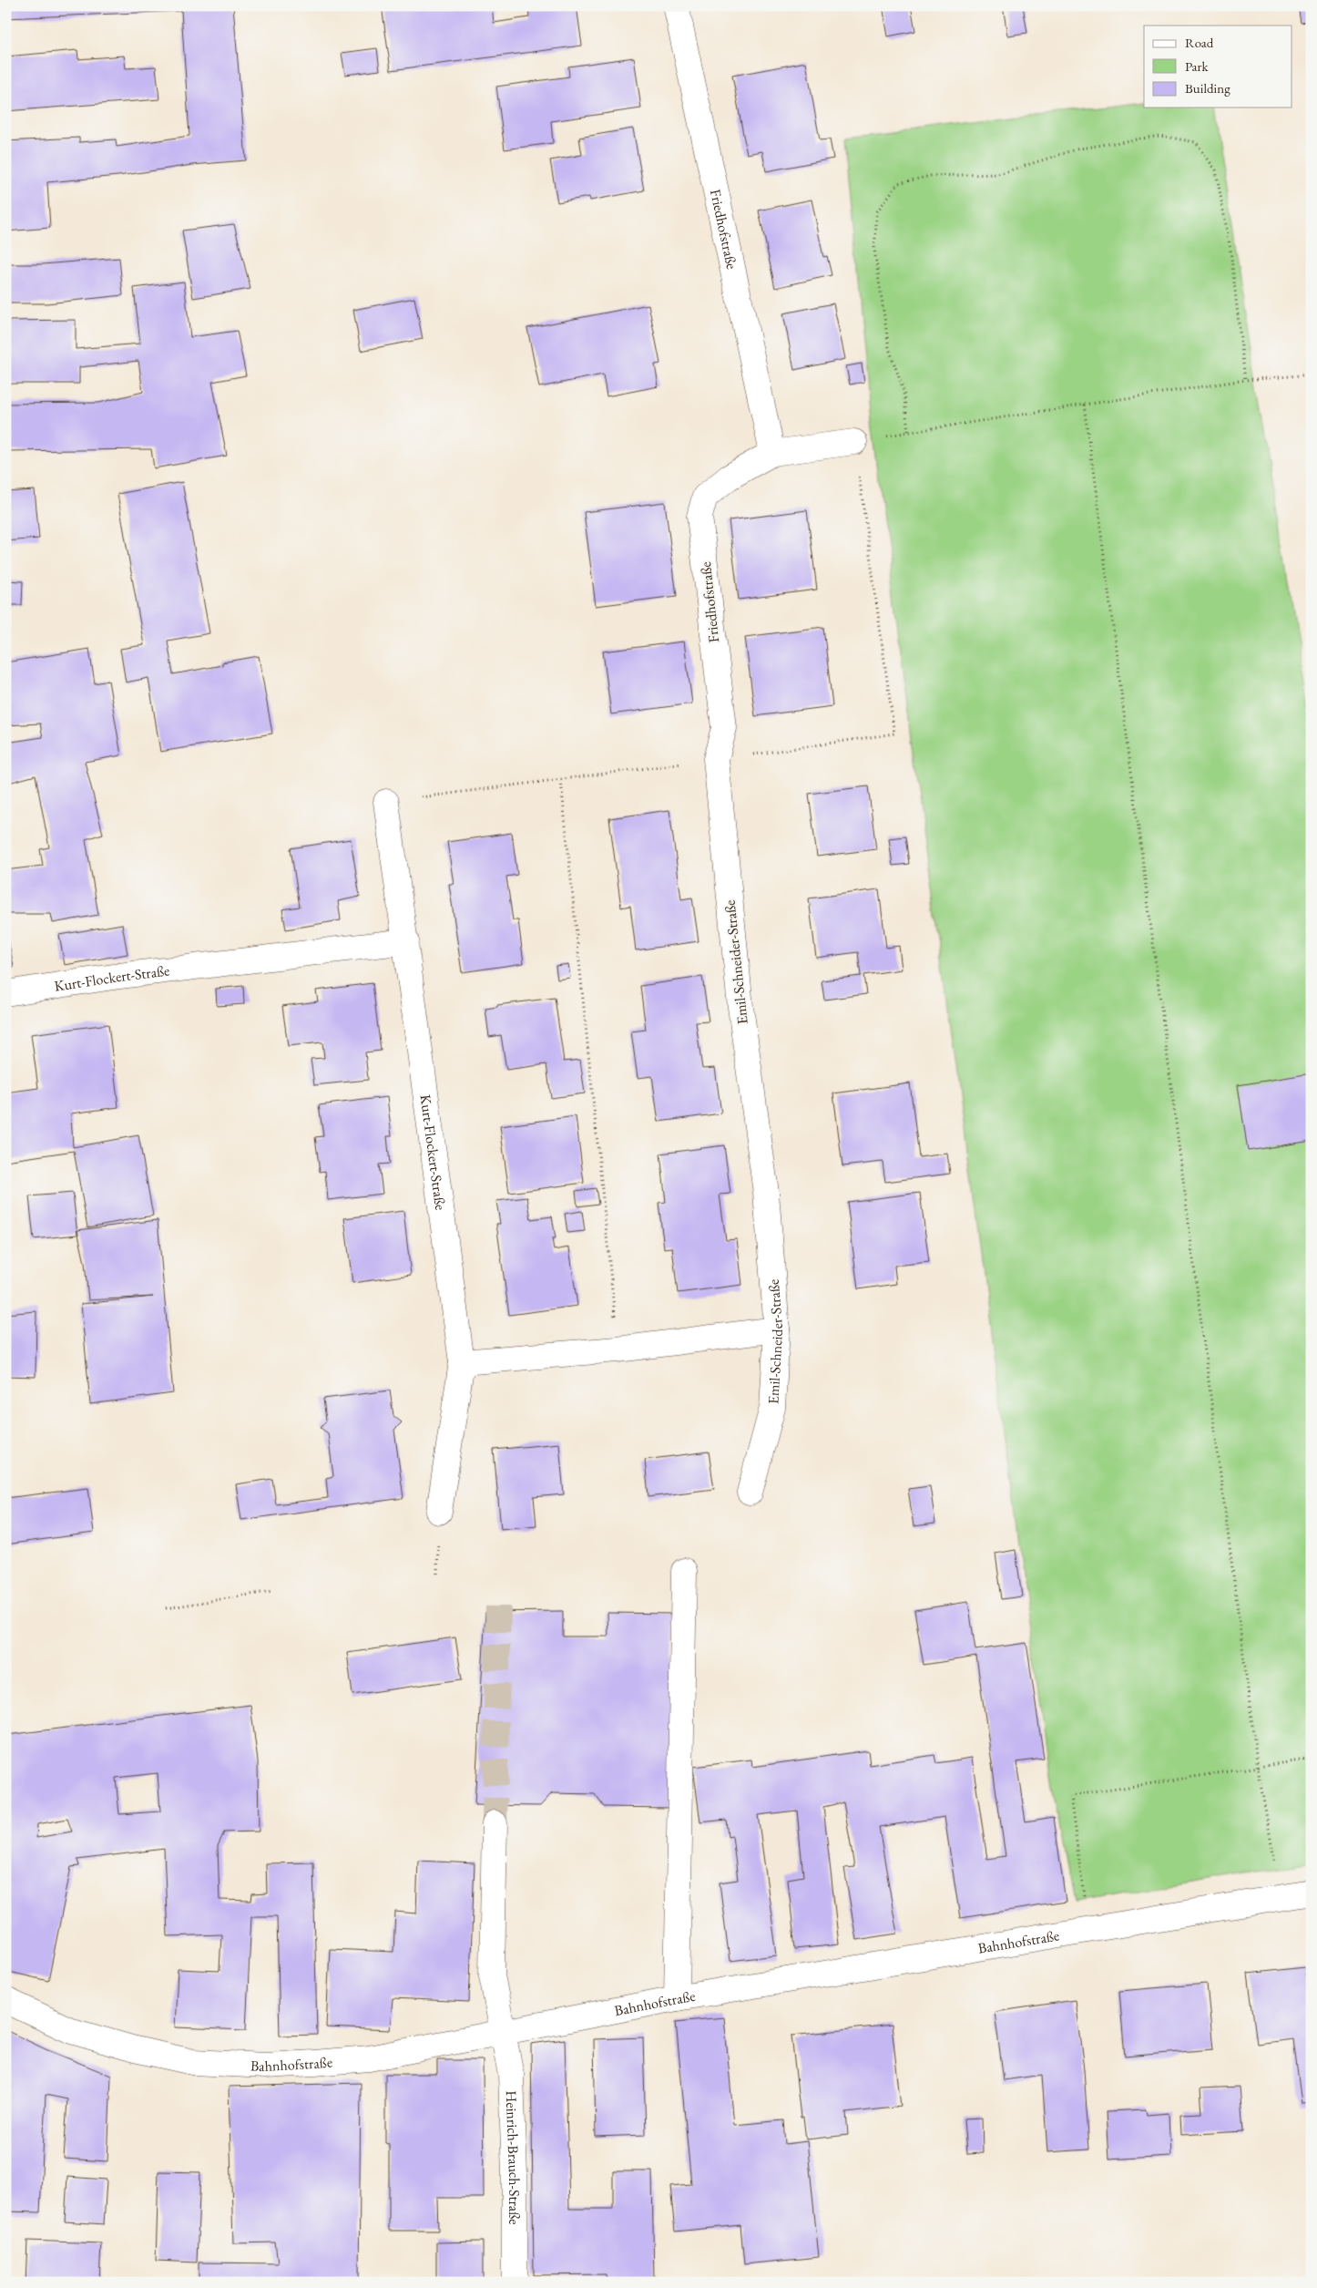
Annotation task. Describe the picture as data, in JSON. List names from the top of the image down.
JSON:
{
  "streets": {
    "street": [
      "Friedhofstraße",
      "Emil-Schneider-Straße",
      "Kurt-Flockert-Straße",
      "Bahnhofstraße",
      "Heinrich-Brauch-Straße"
    ]
  },
  "crossings": [
    ["Friedhofstraße", "Emil-Schneider-Straße"],
    ["Bahnhofstraße", "Heinrich-Brauch-Straße"]
  ],
  "legend": ["Road", "Park", "Building"]
}
